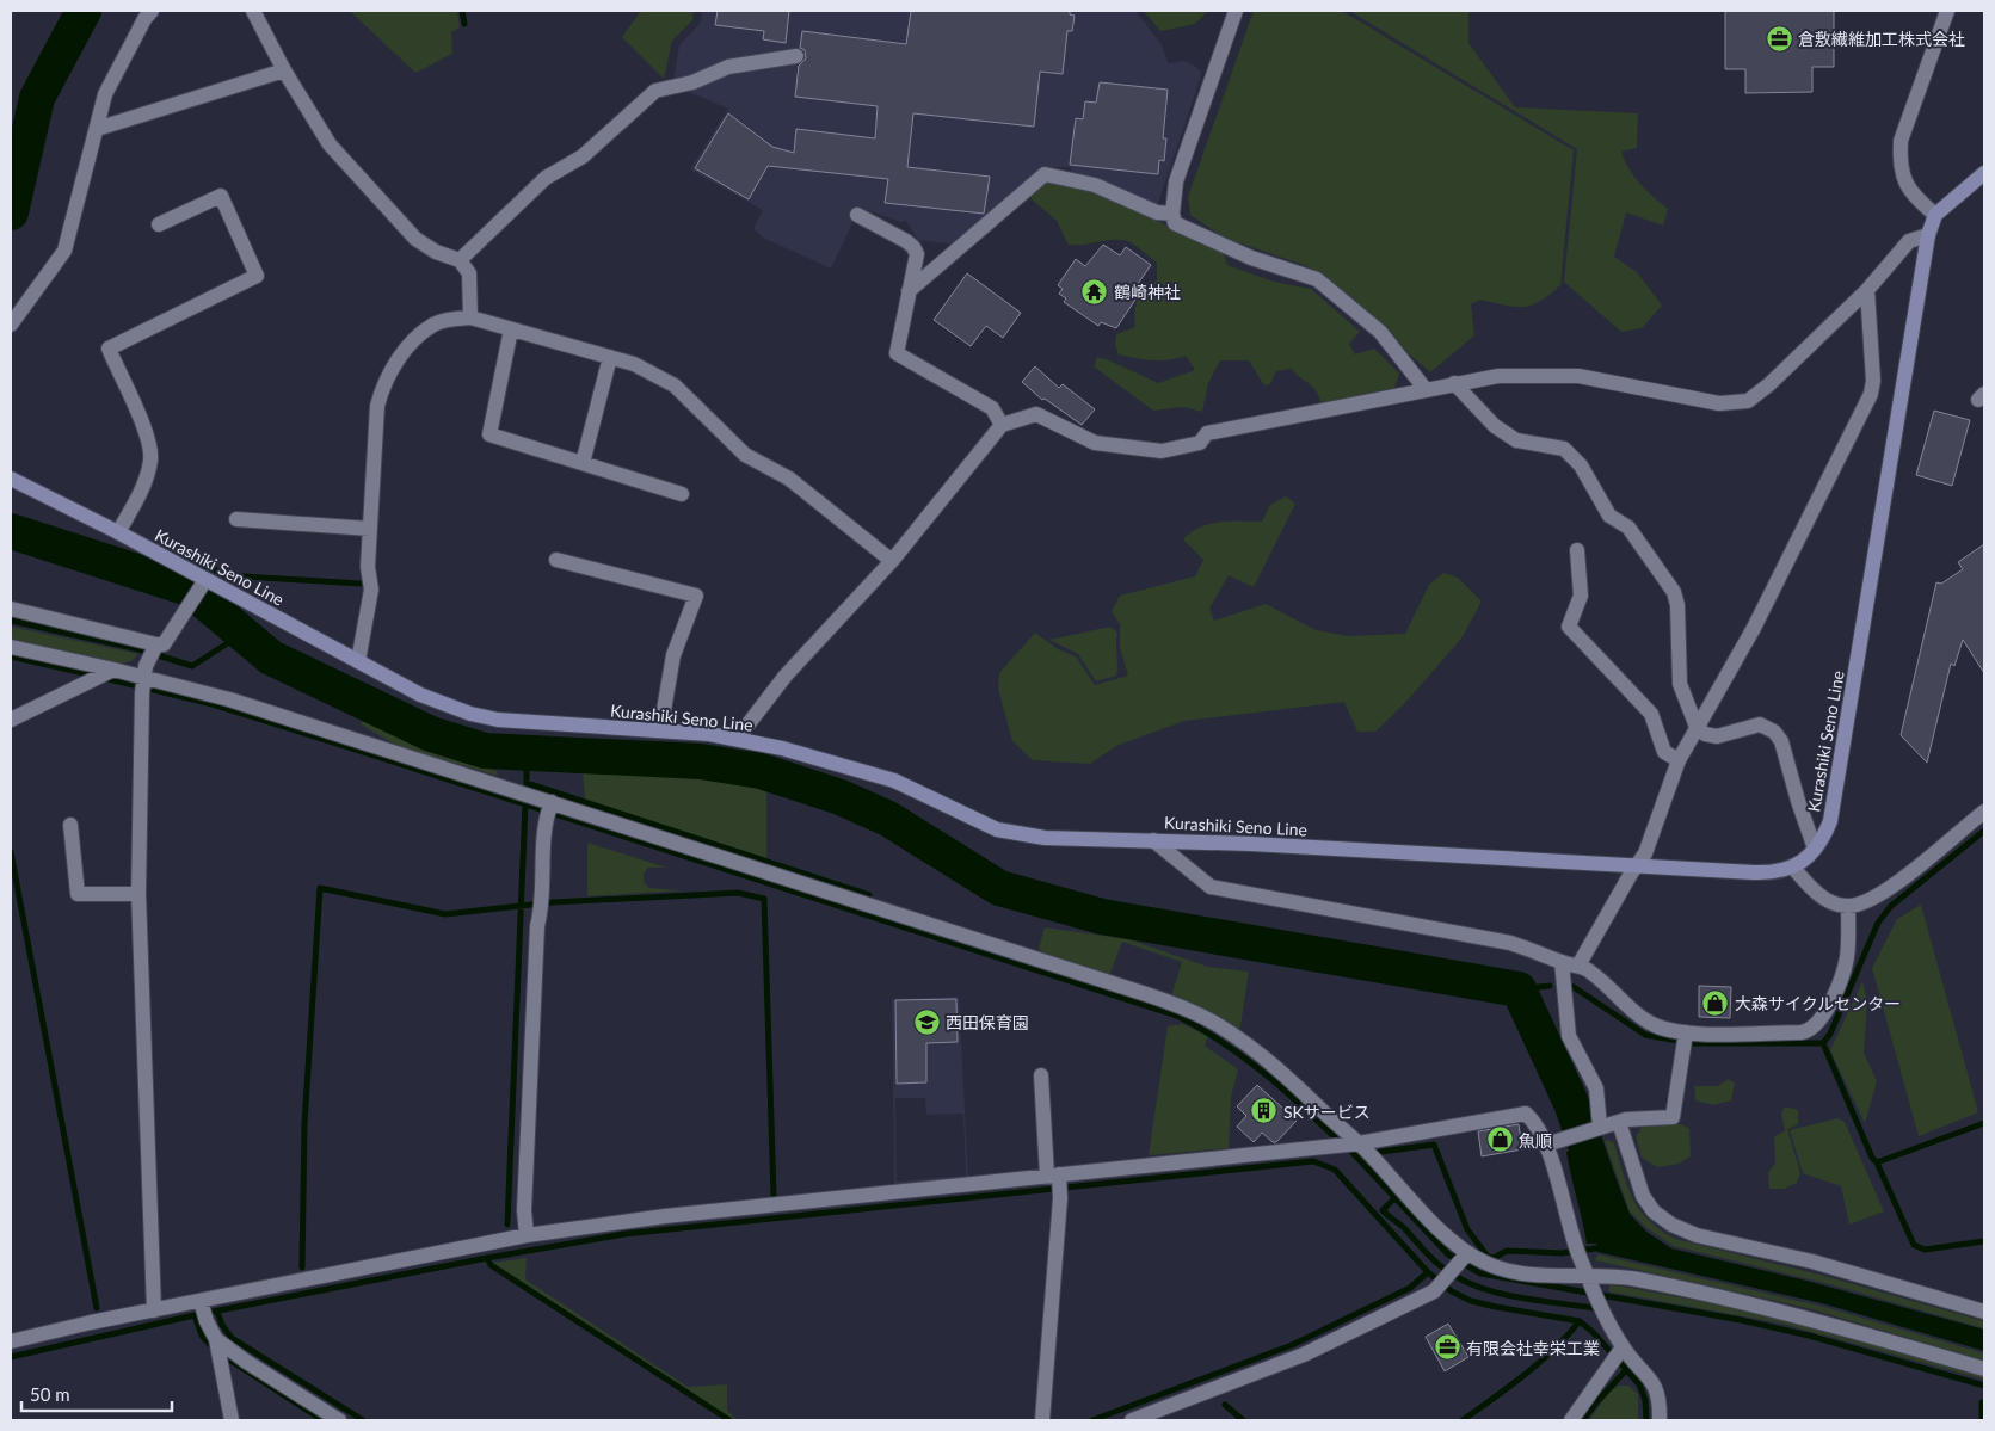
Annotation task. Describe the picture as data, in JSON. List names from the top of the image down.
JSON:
{
  "streets": {
    "main road": ["Kurashiki Seno Line"]
  },
  "places": {
    "office": ["倉敷繊維加工株式会社", "有限会社幸栄工業"],
    "temple": ["鶴崎神社"],
    "shop": ["大森サイクルセンター", "魚順"],
    "school or university": ["西田保育園"],
    "building": ["SKサービス"]
  },
  "scale_bar": "50 m"
}
